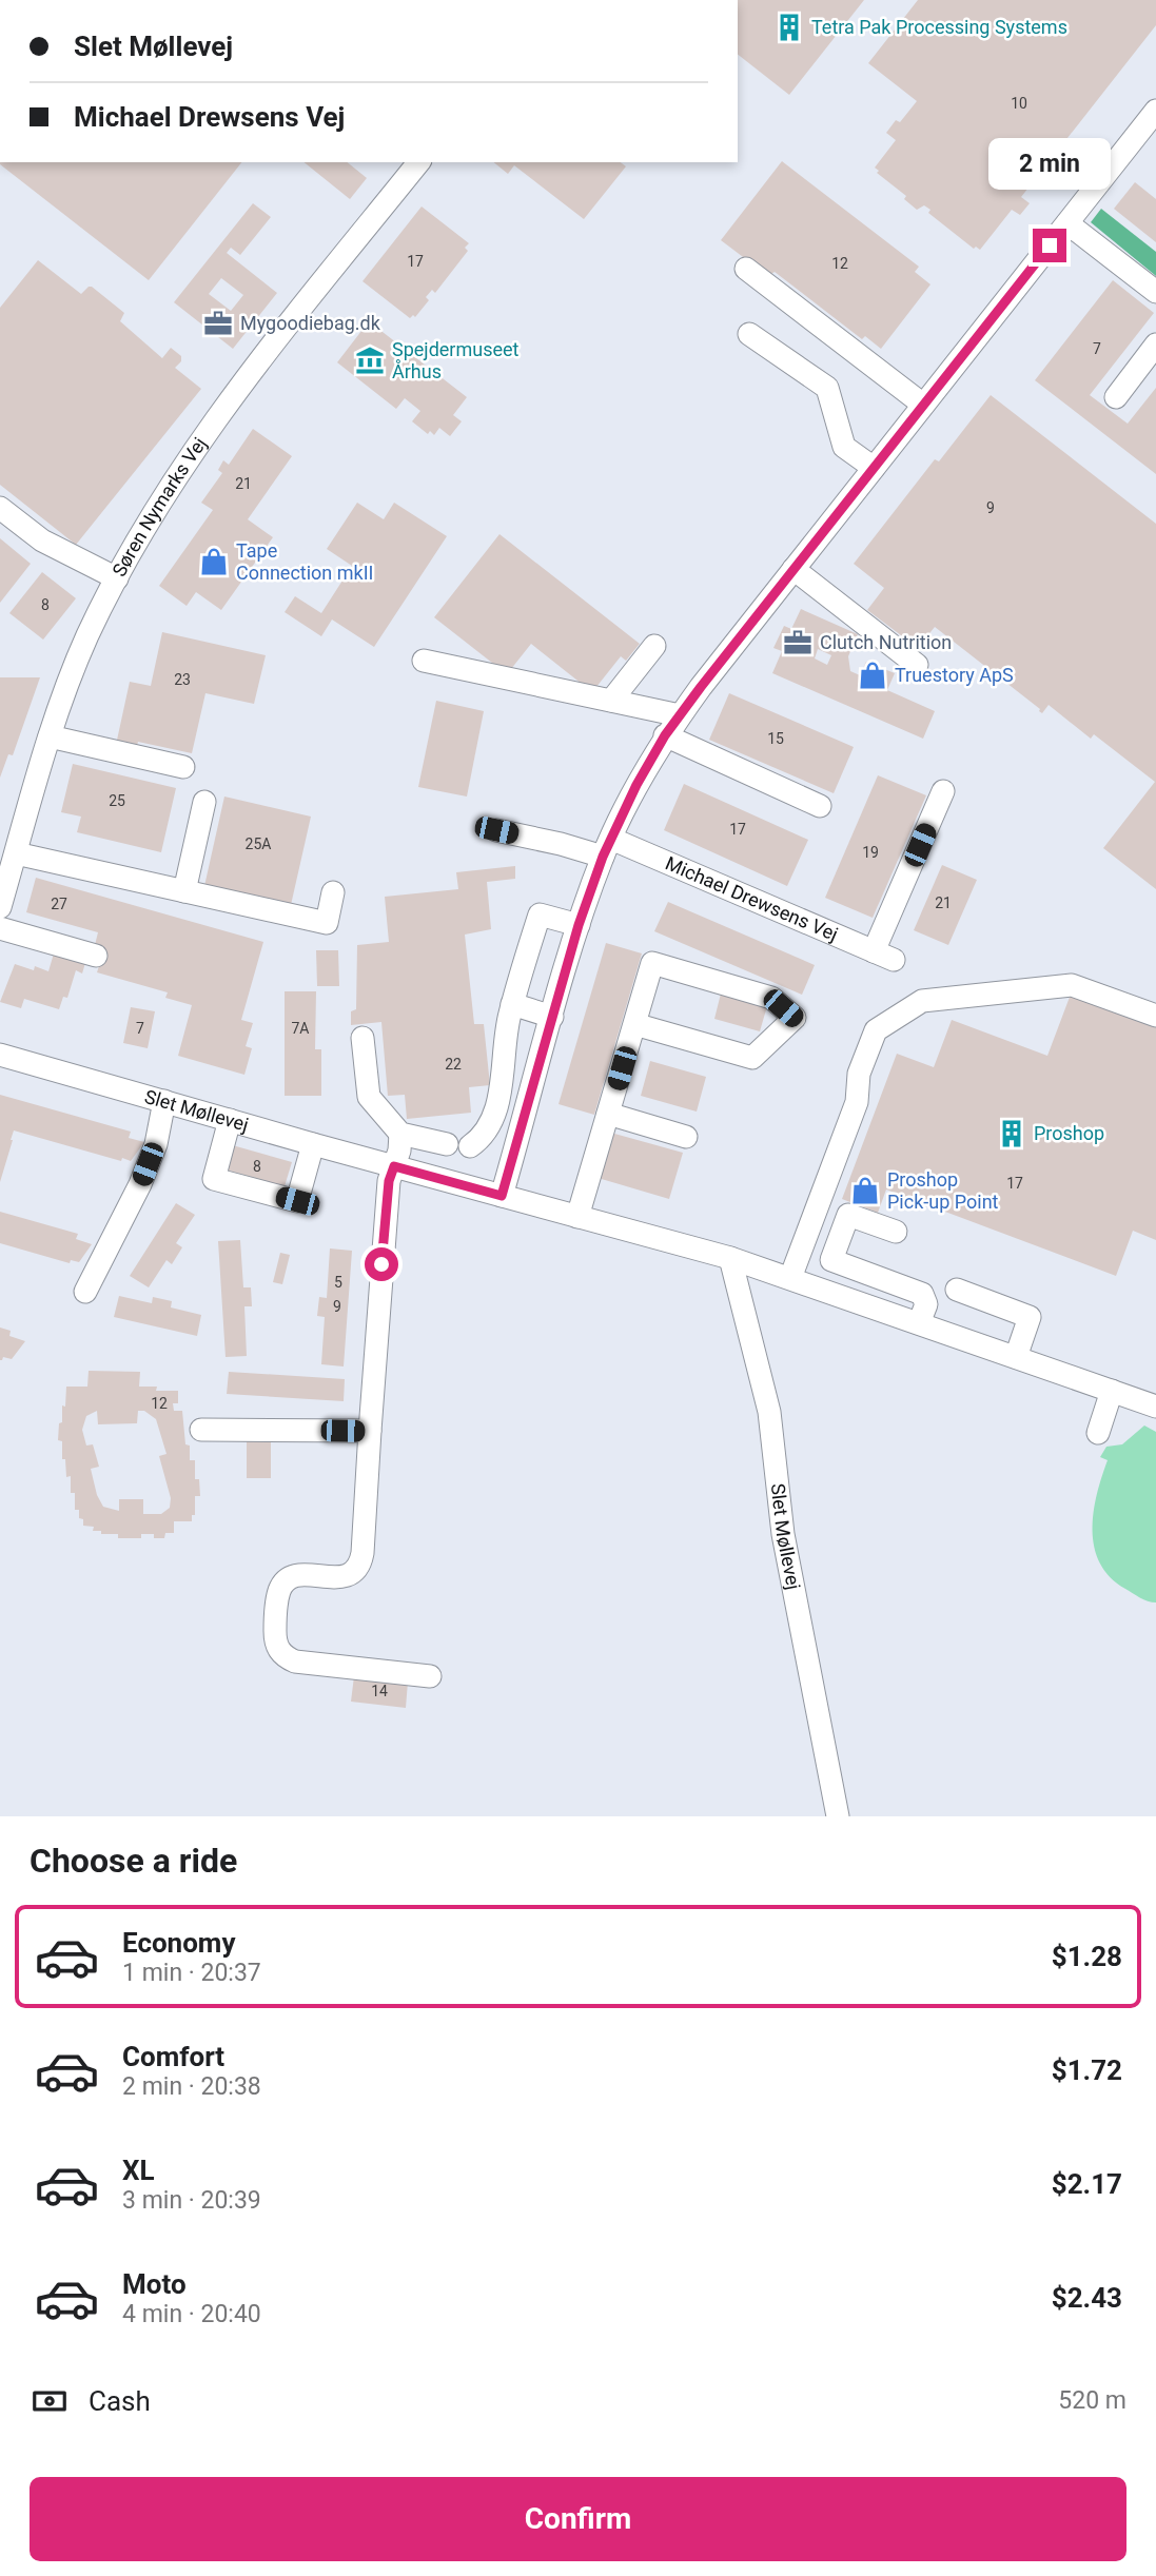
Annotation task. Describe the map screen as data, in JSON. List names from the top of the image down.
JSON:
{
  "streets": {
    "street": ["Søren Nymarks Vej", "Michael Drewsens Vej", "Slet Møllevej"]
  },
  "places": {
    "building": ["Tetra Pak Processing Systems", "Proshop"],
    "office": ["Mygoodiebag.dk", "Clutch Nutrition"],
    "museum": ["Spejdermuseet Århus"],
    "shop": ["Tape Connection mkII", "Truestory ApS", "Proshop Pick-up Point"]
  },
  "house_numbers": [
    "10",
    "17",
    "12",
    "7",
    "21",
    "9",
    "8",
    "23",
    "15",
    "25",
    "17",
    "25A",
    "19",
    "21",
    "27",
    "7",
    "7A",
    "22",
    "8",
    "17",
    "5",
    "9",
    "12",
    "14"
  ],
  "page": {
    "banner": ["Slet Møllevej", "Michael Drewsens Vej"],
    "bubble": "2 min",
    "heading": "Choose a ride",
    "list": [
      {
        "name": "Economy",
        "note": "1 min · 20:37",
        "value": "$1.28"
      },
      {
        "name": "Comfort",
        "note": "2 min · 20:38",
        "value": "$1.72"
      },
      {
        "name": "XL",
        "note": "3 min · 20:39",
        "value": "$2.17"
      },
      {
        "name": "Moto",
        "note": "4 min · 20:40",
        "value": "$2.43"
      }
    ],
    "pay": ["Cash", "520 m"],
    "buttons": "Confirm"
  }
}
